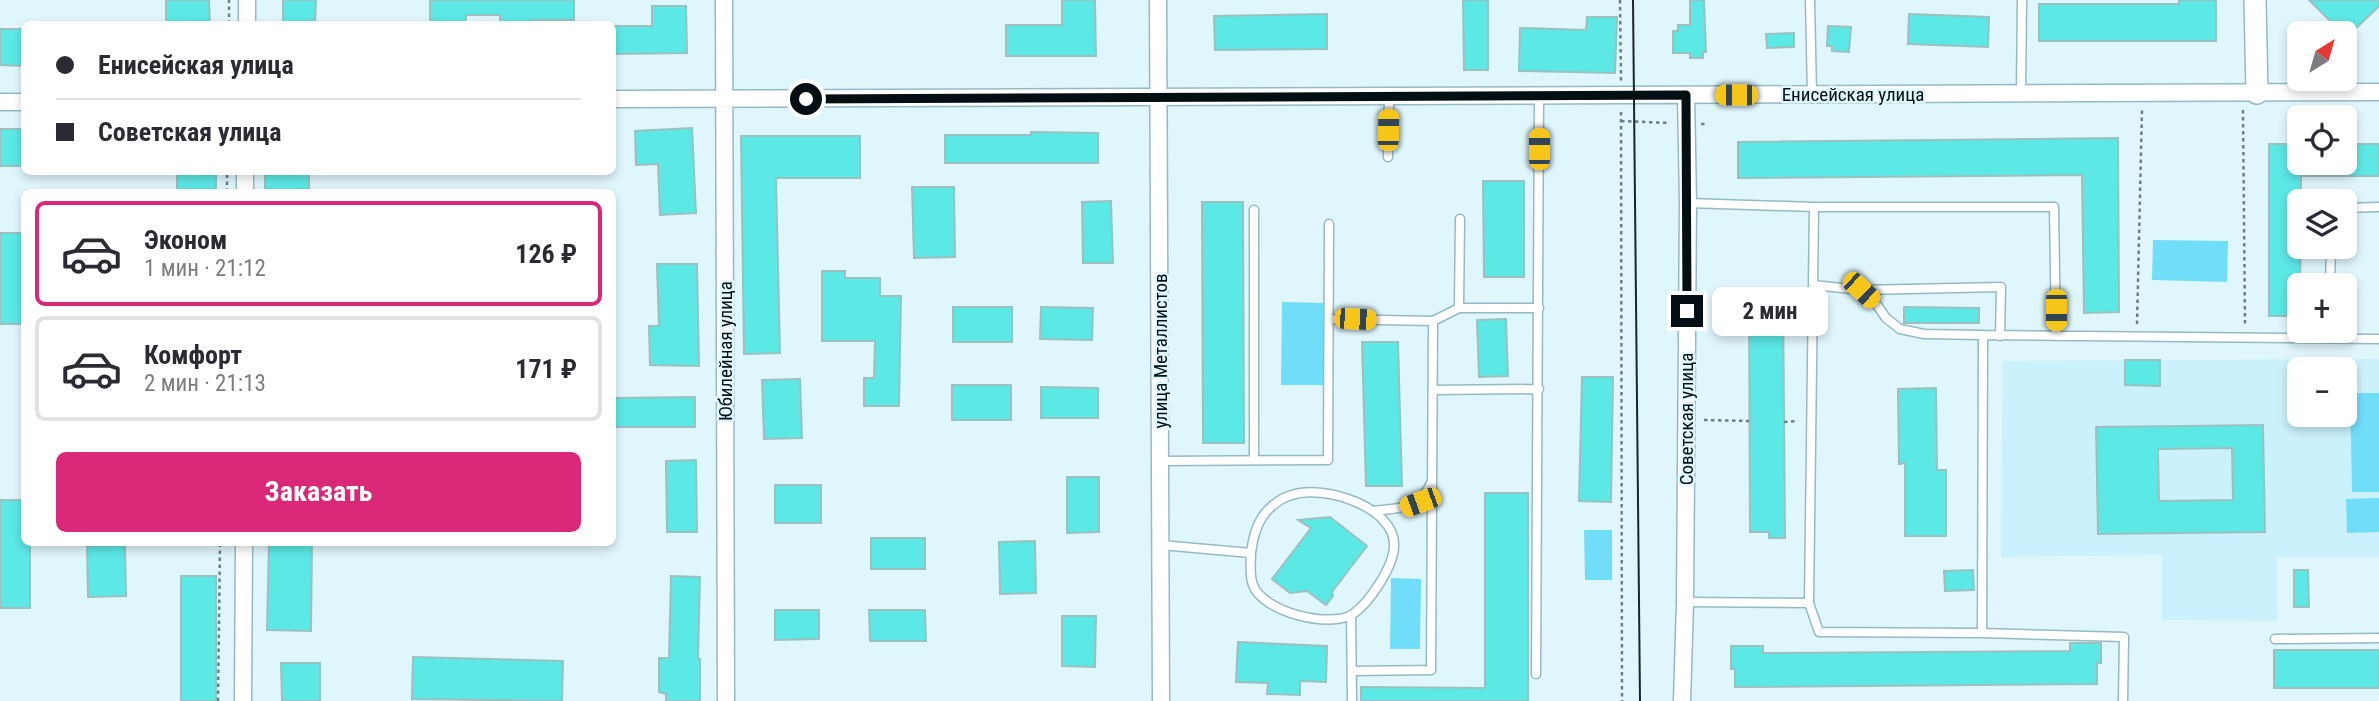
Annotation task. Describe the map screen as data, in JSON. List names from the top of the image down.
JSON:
{
  "streets": {
    "street": [
      "Енисейская улица",
      "Юбилейная улица",
      "улица Металлистов",
      "Советская улица"
    ]
  },
  "crossings": [
    ["Енисейская улица", "Юбилейная улица"],
    ["Енисейская улица", "улица Металлистов"],
    ["Енисейская улица", "Советская улица"]
  ],
  "north": "top right",
  "page": {
    "map_buttons": ["+", "−"],
    "banner": ["Енисейская улица", "Советская улица"],
    "list": [
      {
        "name": "Эконом",
        "note": "1 мин · 21:12",
        "value": "126 ₽"
      },
      {
        "name": "Комфорт",
        "note": "2 мин · 21:13",
        "value": "171 ₽"
      }
    ],
    "bubble": "2 мин",
    "buttons": "Заказать"
  }
}
